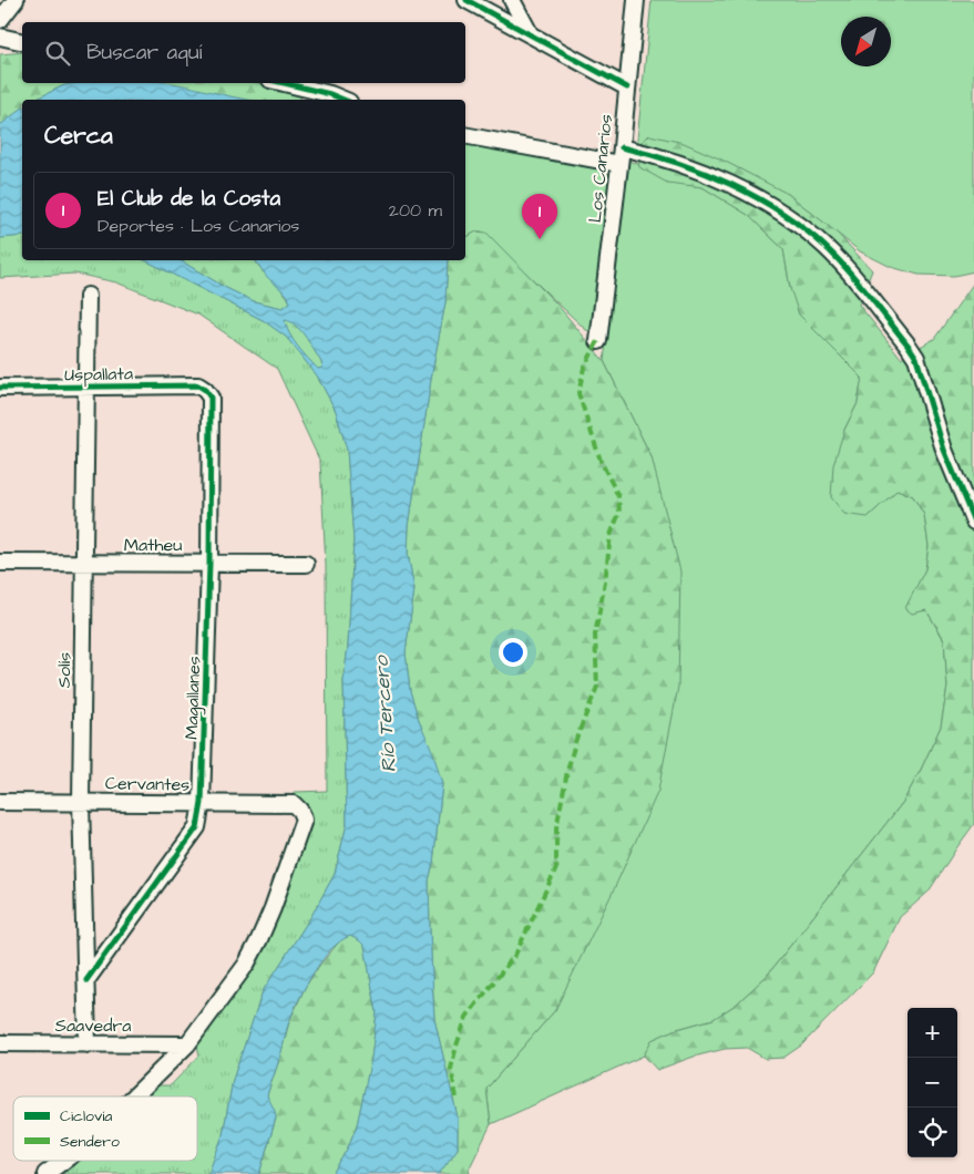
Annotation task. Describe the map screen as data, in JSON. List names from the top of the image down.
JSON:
{
  "streets": {
    "street": [
      "Los Canarios",
      "Uspallata",
      "Matheu",
      "Solís",
      "Magallanes",
      "Cervantes",
      "Saavedra"
    ]
  },
  "crossings": [
    ["Uspallata", "Solís"],
    ["Uspallata", "Magallanes"],
    ["Matheu", "Solís"],
    ["Matheu", "Magallanes"],
    ["Solís", "Magallanes"],
    ["Solís", "Cervantes"],
    ["Solís", "Saavedra"],
    ["Magallanes", "Cervantes"],
    ["Cervantes", "Saavedra"]
  ],
  "water": ["Río Tercero"],
  "legend": ["Ciclovía", "Sendero"],
  "north": "bottom left",
  "page": {
    "search": "Buscar aquí",
    "heading": "Cerca",
    "list": [
      {
        "mark": "1",
        "name": "El Club de la Costa",
        "note": "Deportes · Los Canarios",
        "value": "200 m"
      }
    ],
    "pins": "1",
    "map_buttons": ["+", "−"]
  }
}
